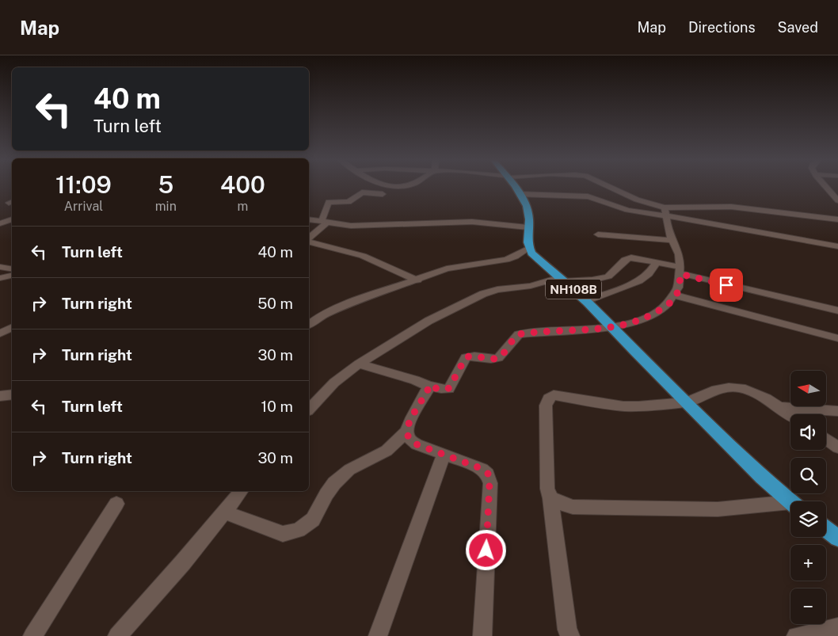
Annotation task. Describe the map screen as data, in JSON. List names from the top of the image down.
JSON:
{
  "streets": {
    "highway": ["NH108B"]
  },
  "north": "left",
  "page": {
    "header": "Map",
    "nav": ["Map", "Directions", "Saved"],
    "turn": ["40 m", "Turn left"],
    "eta": [
      "11:09",
      "Arrival",
      "5",
      "min",
      "400",
      "m"
    ],
    "list": [
      {
        "name": "Turn left",
        "value": "40 m"
      },
      {
        "name": "Turn right",
        "value": "50 m"
      },
      {
        "name": "Turn right",
        "value": "30 m"
      },
      {
        "name": "Turn left",
        "value": "10 m"
      },
      {
        "name": "Turn right",
        "value": "30 m"
      }
    ],
    "map_buttons": ["+", "−"]
  }
}
